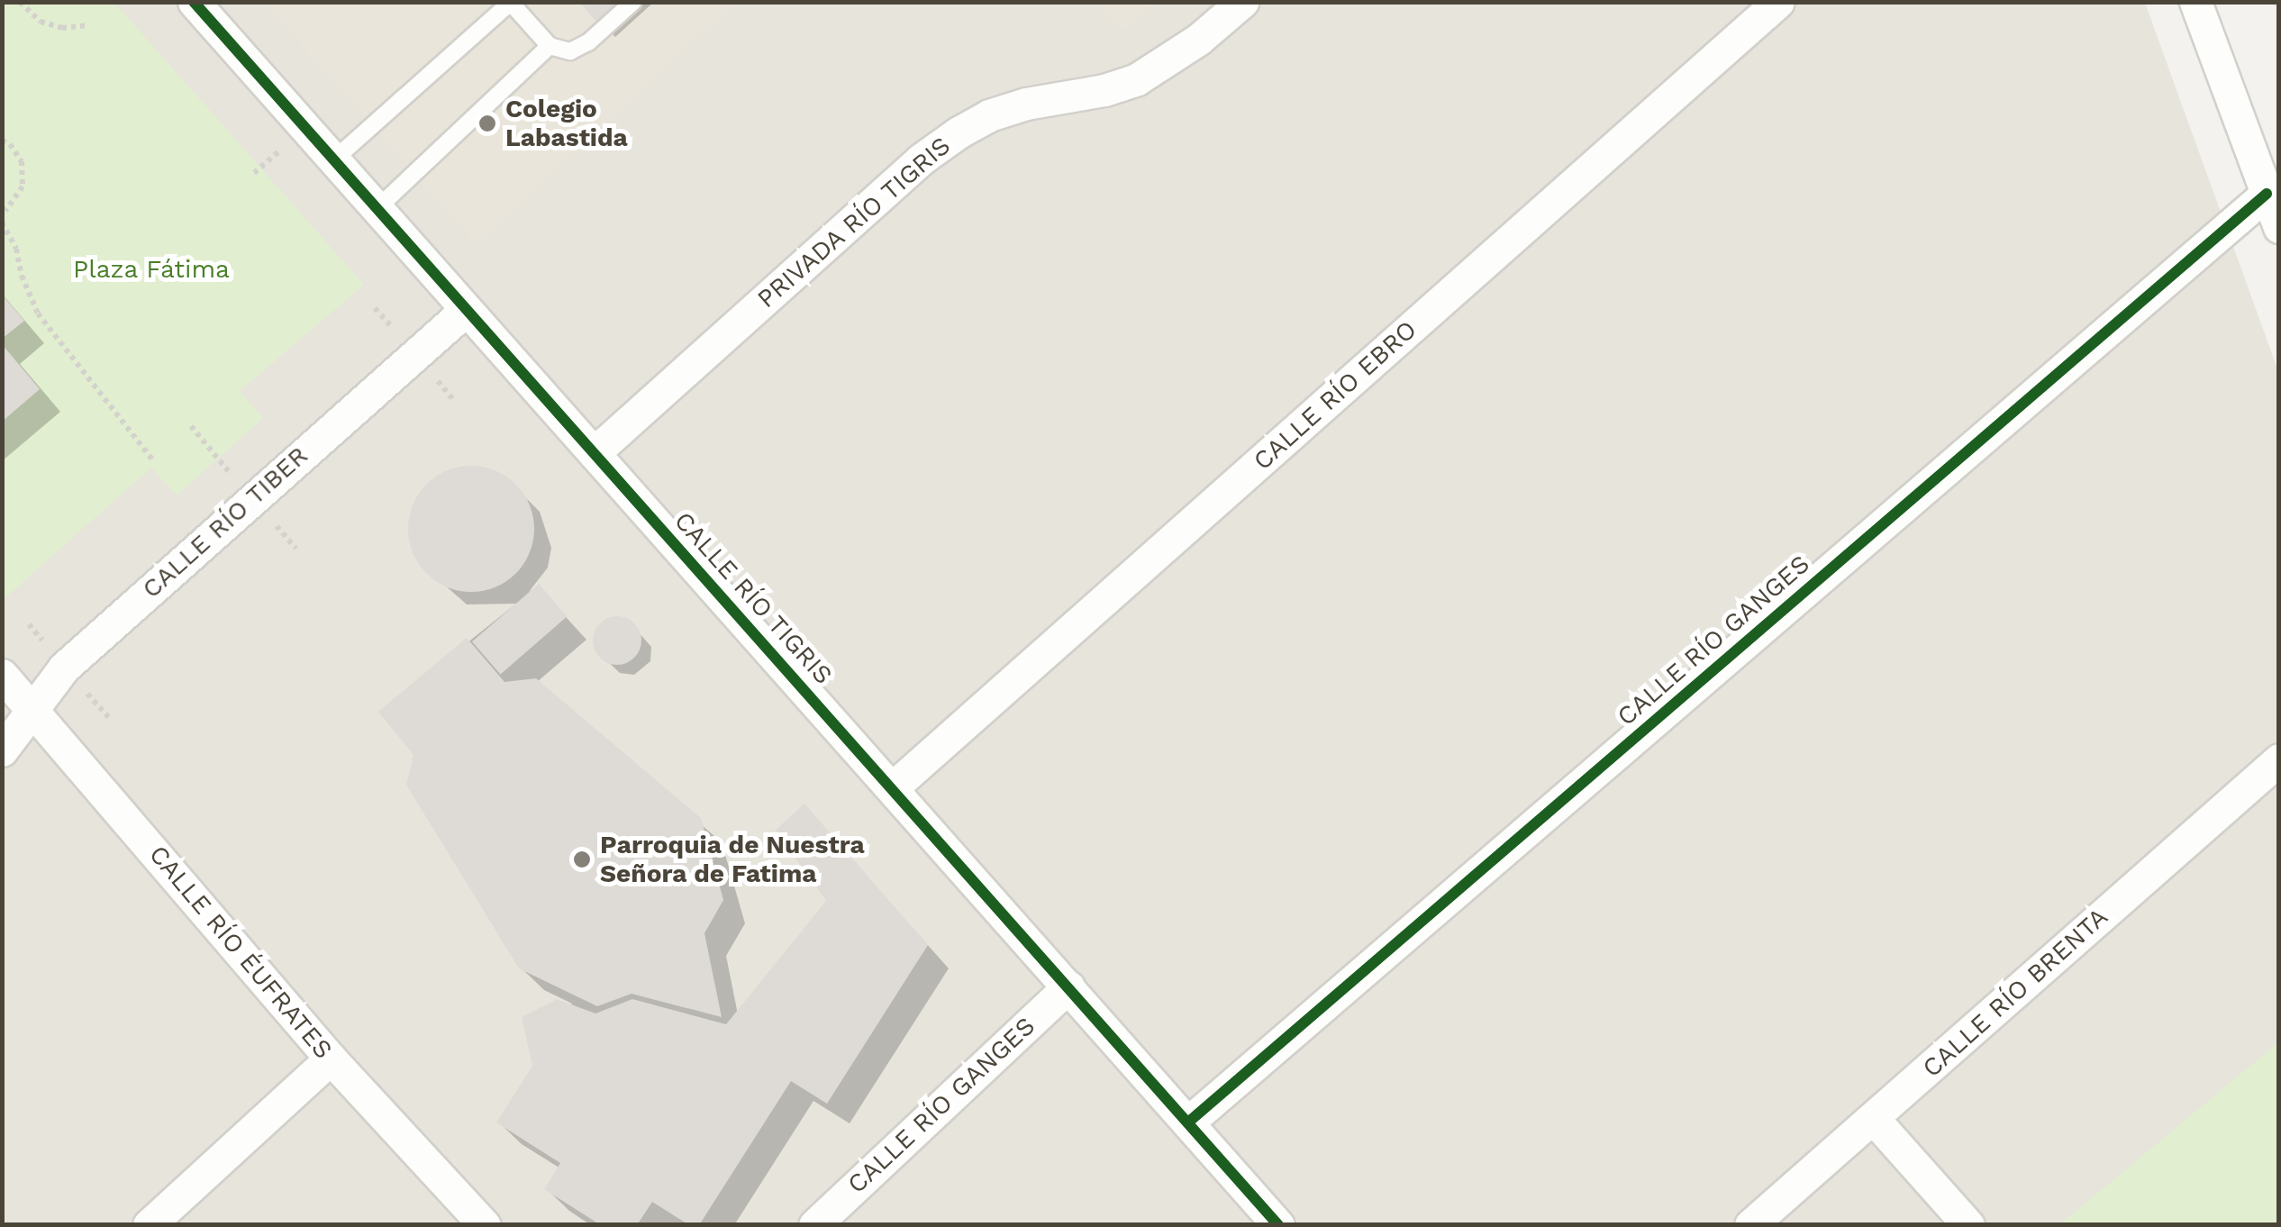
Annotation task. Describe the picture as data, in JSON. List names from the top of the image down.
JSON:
{
  "streets": {
    "street": [
      "PRIVADA RÍO TIGRIS",
      "CALLE RÍO EBRO",
      "CALLE RÍO TIBER",
      "CALLE RÍO TIGRIS",
      "CALLE RÍO GANGES",
      "CALLE RÍO ÉUFRATES",
      "CALLE RÍO BRENTA"
    ]
  },
  "crossings": [
    ["PRIVADA RÍO TIGRIS", "CALLE RÍO TIGRIS"],
    ["CALLE RÍO EBRO", "CALLE RÍO TIGRIS"],
    ["CALLE RÍO TIBER", "CALLE RÍO TIGRIS"],
    ["CALLE RÍO TIBER", "CALLE RÍO ÉUFRATES"],
    ["CALLE RÍO TIGRIS", "CALLE RÍO GANGES"]
  ],
  "parks": ["Plaza Fátima"],
  "places": ["Colegio Labastida", "Parroquia de Nuestra Señora de Fatima"]
}
